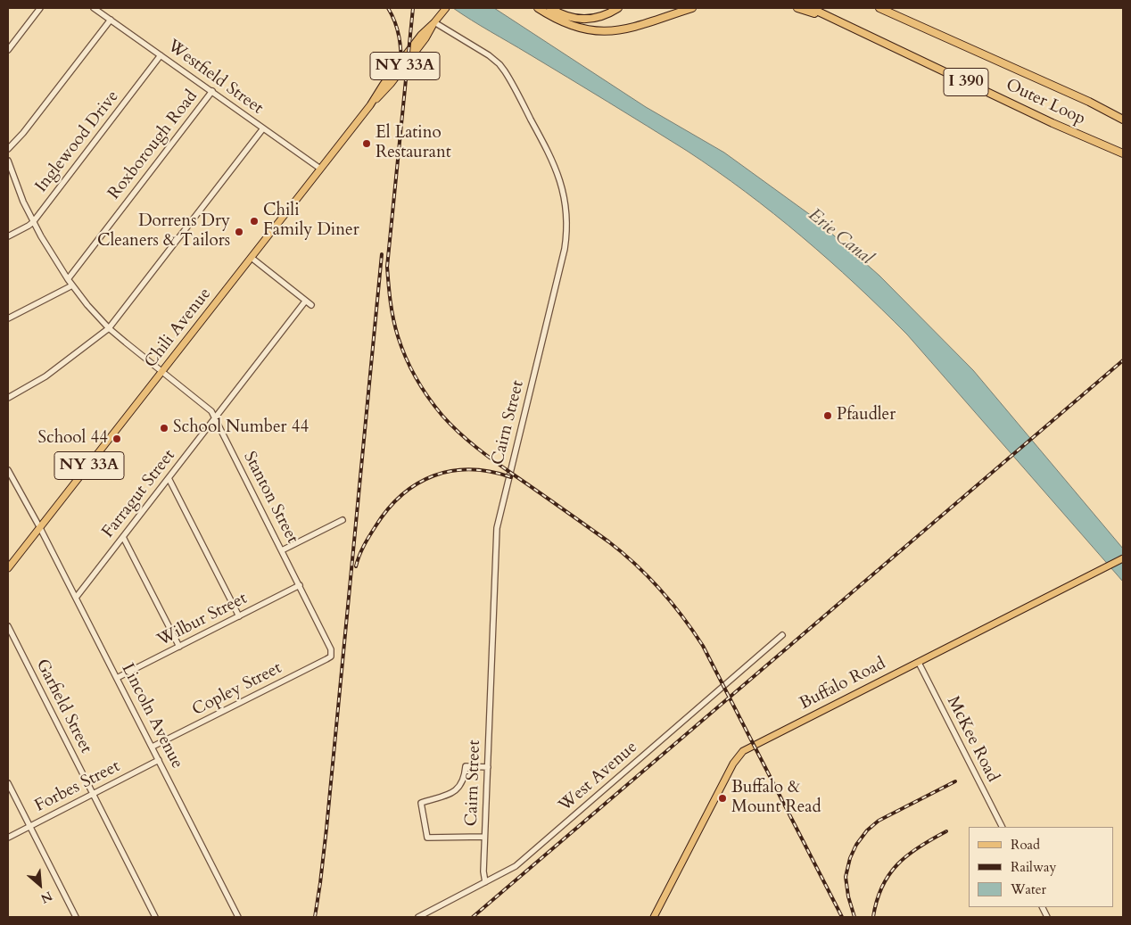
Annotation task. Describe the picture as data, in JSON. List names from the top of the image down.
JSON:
{
  "streets": {
    "highway": ["I 390", "Outer Loop"],
    "main road": ["NY 33A", "Chili Avenue", "Buffalo Road"],
    "street": [
      "Westfield Street",
      "Inglewood Drive",
      "Roxborough Road",
      "Cairn Street",
      "Farragut Street",
      "Stanton Street",
      "Wilbur Street",
      "Copley Street",
      "Garfield Street",
      "Lincoln Avenue",
      "McKee Road",
      "West Avenue",
      "Forbes Street"
    ]
  },
  "crossings": [
    ["Westfield Street", "Inglewood Drive"],
    ["Westfield Street", "Roxborough Road"],
    ["Westfield Street", "Chili Avenue"],
    ["Inglewood Drive", "Stanton Street"],
    ["Roxborough Road", "Stanton Street"],
    ["Chili Avenue", "Cairn Street"],
    ["Chili Avenue", "Stanton Street"],
    ["Chili Avenue", "Lincoln Avenue"],
    ["Cairn Street", "West Avenue"],
    ["Farragut Street", "Stanton Street"],
    ["Farragut Street", "Lincoln Avenue"],
    ["Stanton Street", "Wilbur Street"],
    ["Stanton Street", "Copley Street"],
    ["Wilbur Street", "Lincoln Avenue"],
    ["Buffalo Road", "McKee Road"],
    ["Copley Street", "Lincoln Avenue"],
    ["Garfield Street", "Forbes Street"],
    ["Lincoln Avenue", "Forbes Street"]
  ],
  "water": ["Erie Canal"],
  "places": [
    "El Latino Restaurant",
    "Chili Family Diner",
    "Dorrens Dry Cleaners & Tailors",
    "Pfaudler",
    "School Number 44",
    "School 44",
    "Buffalo & Mount Read"
  ],
  "legend": ["Road", "Railway", "Water"],
  "north": "bottom right"
}
